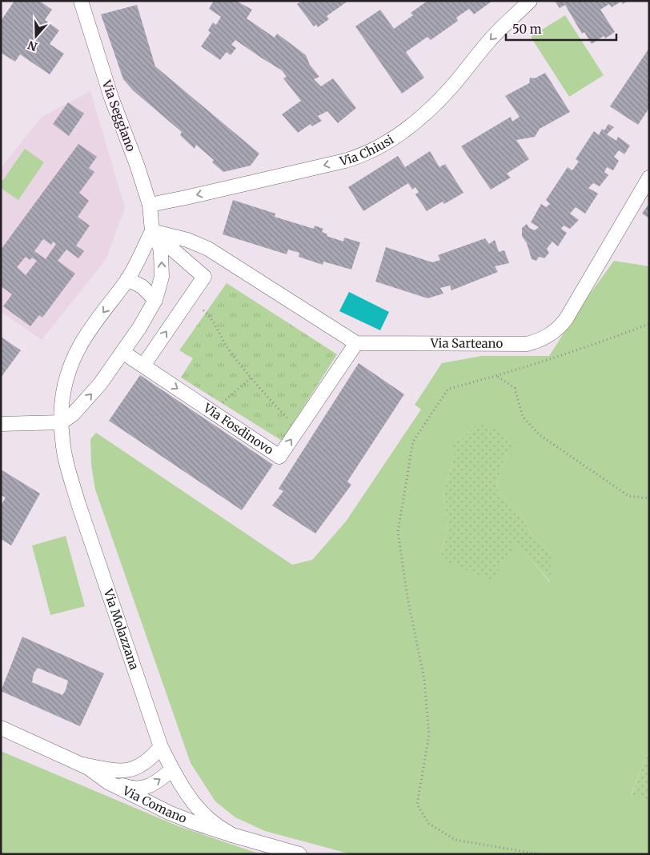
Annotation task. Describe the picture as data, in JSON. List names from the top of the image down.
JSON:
{
  "streets": {
    "street": [
      "Via Seggiano",
      "Via Chiusi",
      "Via Sarteano",
      "Via Fosdinovo",
      "Via Molazzana",
      "Via Comano"
    ]
  },
  "crossings": [
    ["Via Seggiano", "Via Chiusi"],
    ["Via Seggiano", "Via Molazzana"],
    ["Via Sarteano", "Via Fosdinovo"],
    ["Via Molazzana", "Via Comano"]
  ],
  "one_way": ["Via Chiusi"],
  "scale_bar": "50 m",
  "north": "bottom"
}
